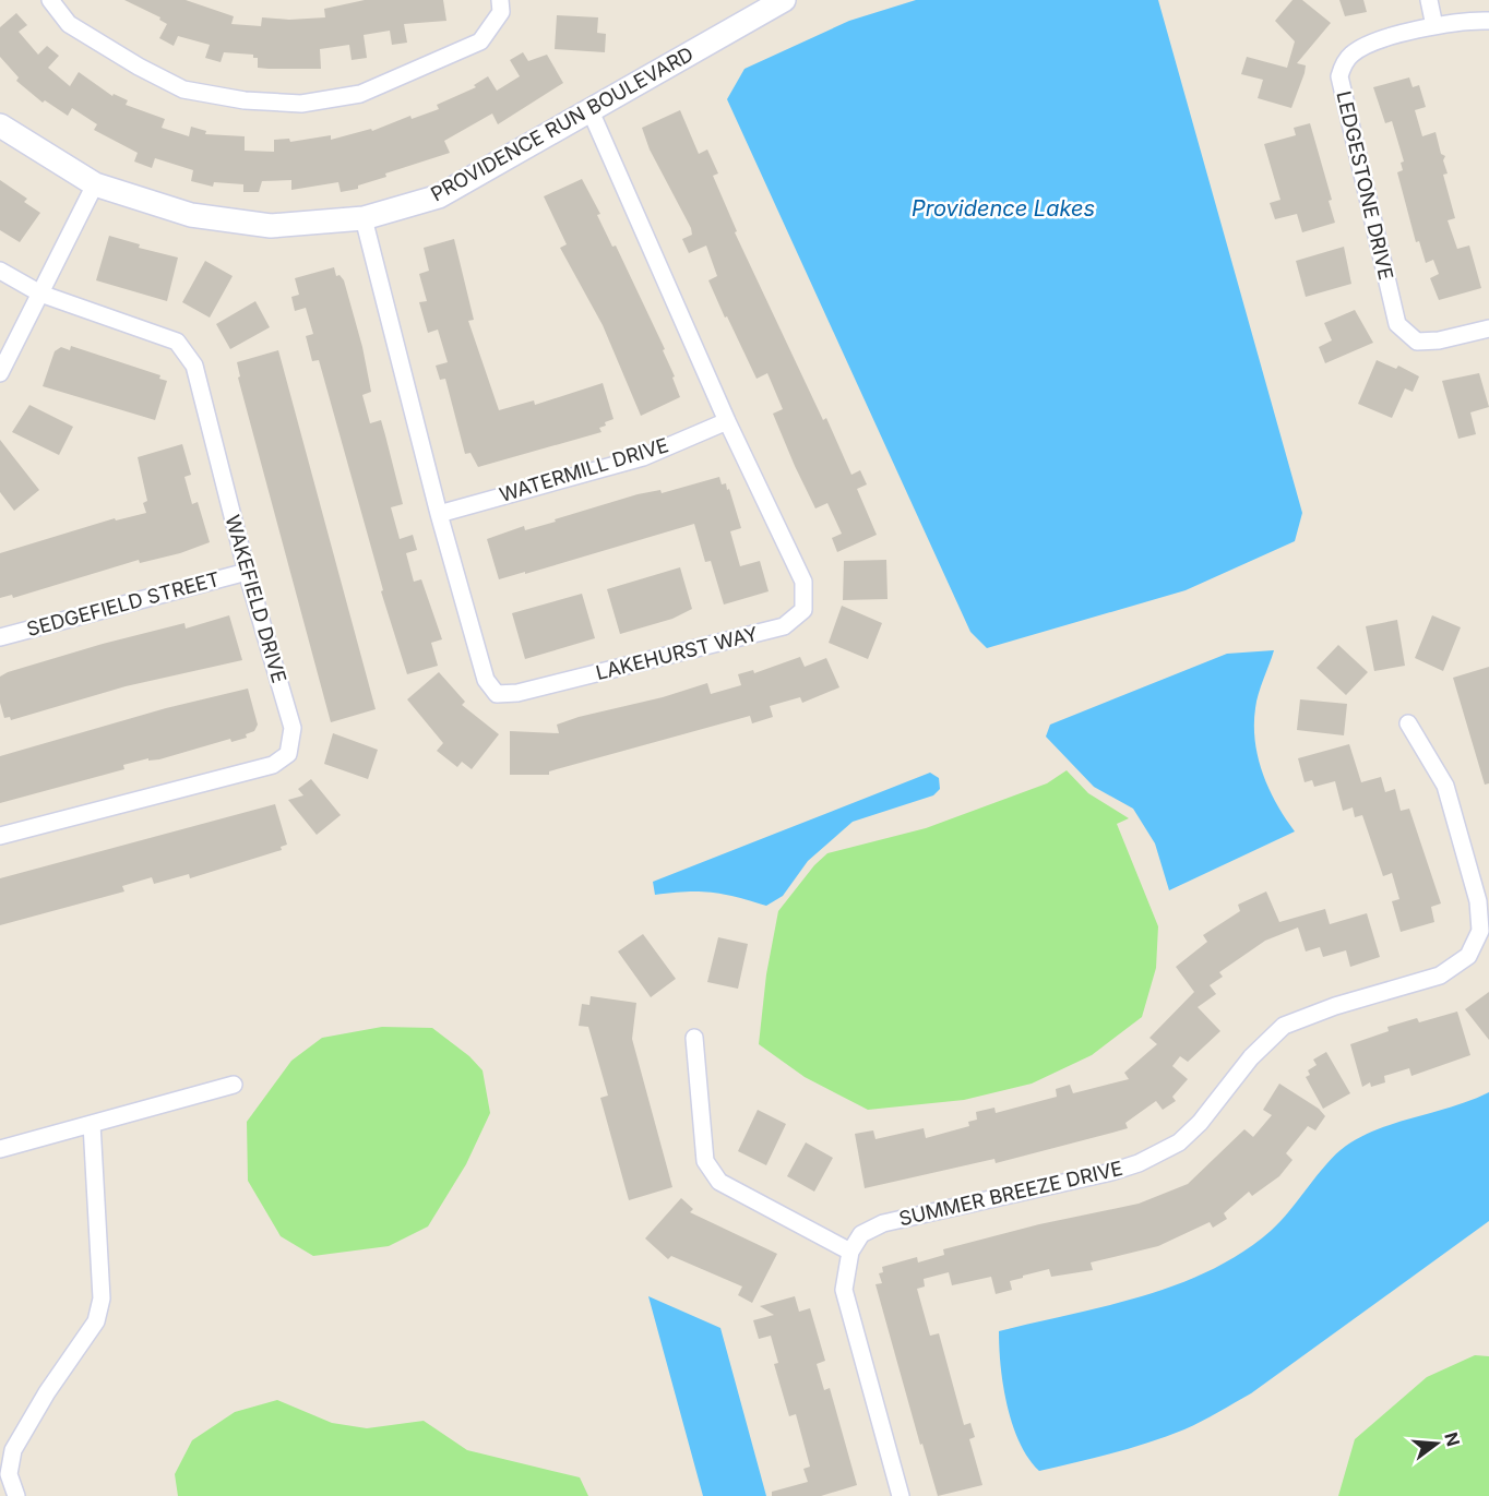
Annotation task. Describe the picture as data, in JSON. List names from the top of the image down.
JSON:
{
  "streets": {
    "street": [
      "PROVIDENCE RUN BOULEVARD",
      "LEDGESTONE DRIVE",
      "WATERMILL DRIVE",
      "WAKEFIELD DRIVE",
      "SEDGEFIELD STREET",
      "LAKEHURST WAY",
      "SUMMER BREEZE DRIVE"
    ]
  },
  "crossings": [
    ["PROVIDENCE RUN BOULEVARD", "LAKEHURST WAY"],
    ["WATERMILL DRIVE", "LAKEHURST WAY"],
    ["WAKEFIELD DRIVE", "SEDGEFIELD STREET"]
  ],
  "water": ["Providence Lakes"],
  "north": "right"
}
